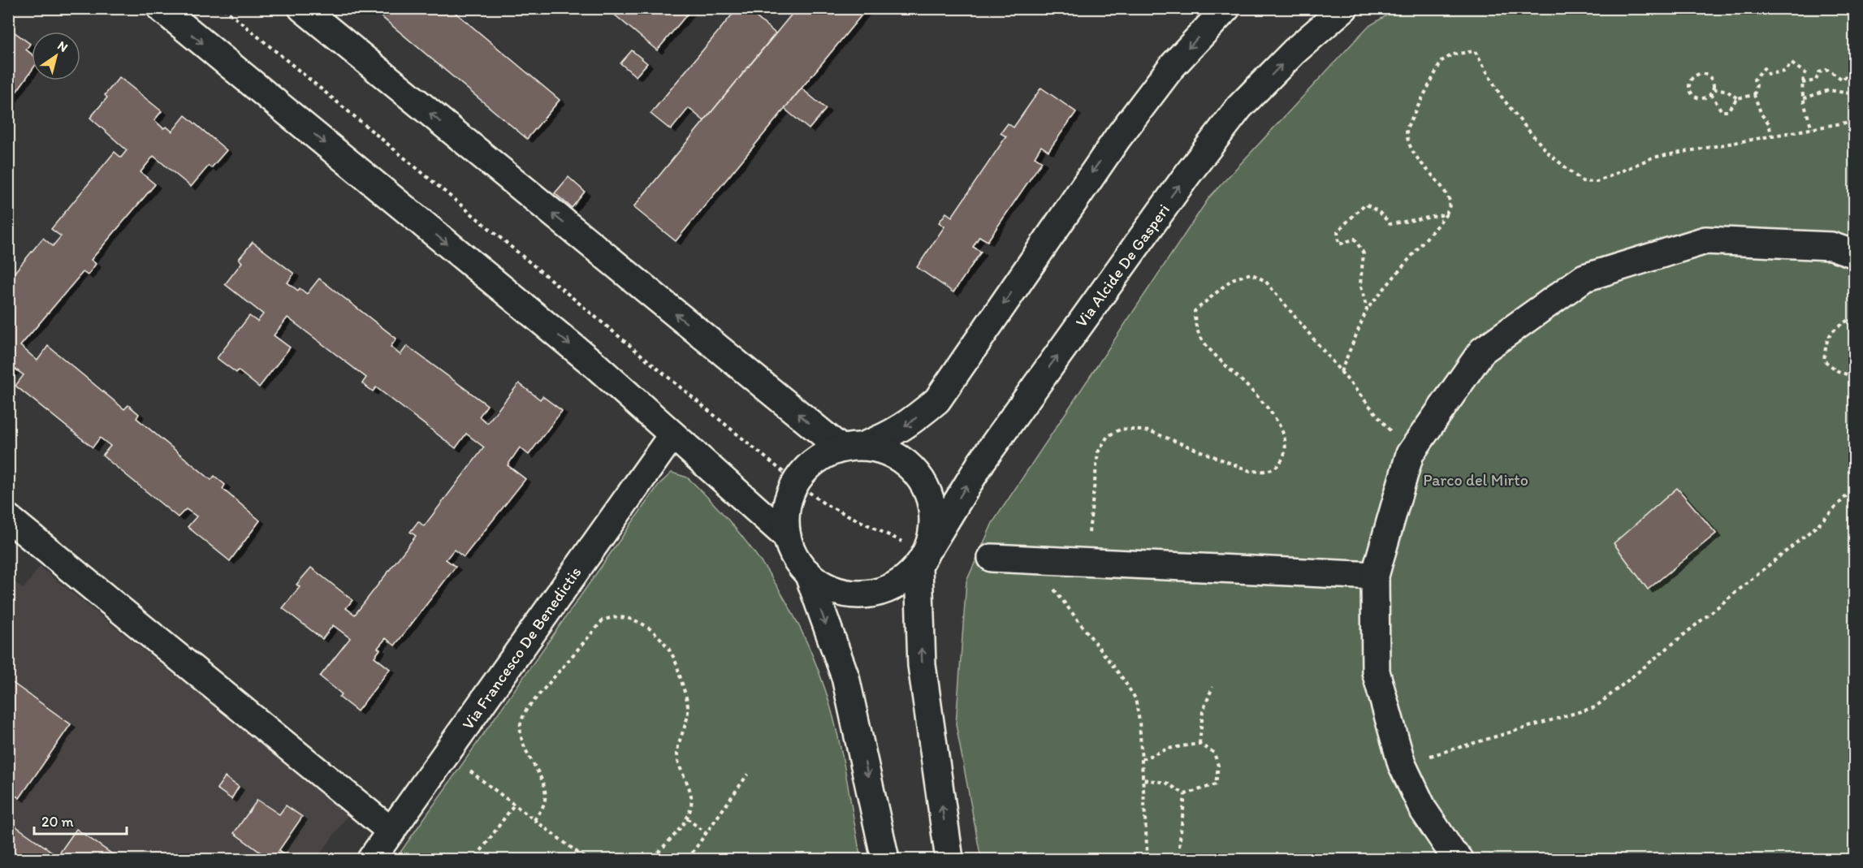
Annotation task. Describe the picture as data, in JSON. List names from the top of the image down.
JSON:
{
  "streets": {
    "street": ["Via Alcide De Gasperi", "Via Francesco De Benedictis"]
  },
  "parks": ["Parco del Mirto"],
  "scale_bar": "20 m",
  "north": "top right"
}
